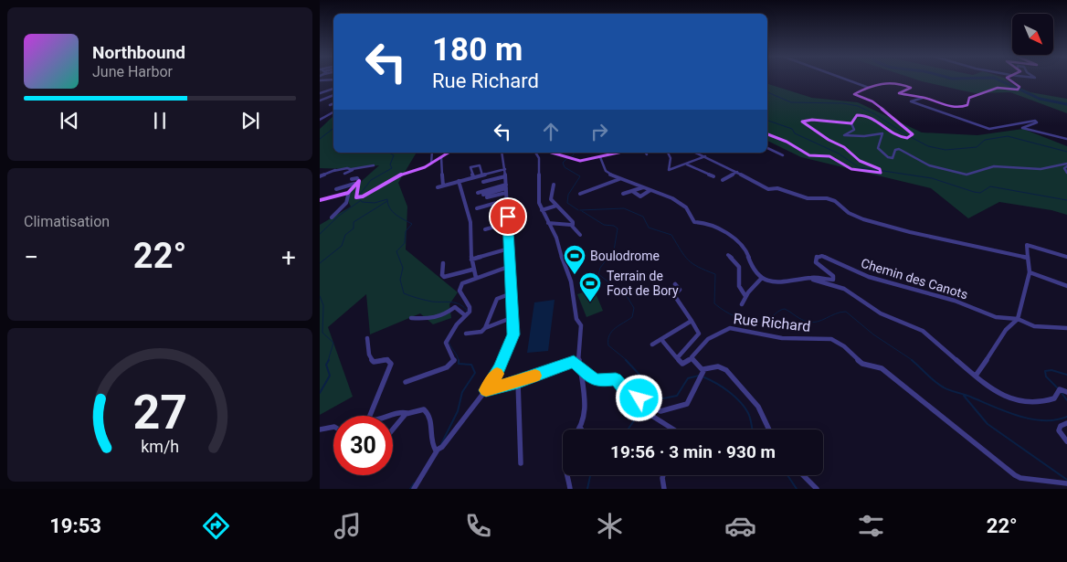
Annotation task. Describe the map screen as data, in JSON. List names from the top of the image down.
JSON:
{
  "streets": {
    "street": ["Chemin des Canots", "Rue Richard"]
  },
  "places": {
    "sports": ["Boulodrome", "Terrain de Foot de Bory"]
  },
  "north": "bottom right",
  "page": {
    "turn": ["180 m", "Rue Richard"],
    "song": ["Northbound", "June Harbor"],
    "tile": "Climatisation",
    "heat": ["−", "22°", "+"],
    "limit": "30",
    "trip": "19:56 · 3 min · 930 m",
    "tabs": ["19:53", "22°"],
    "gauge": ["27", "km/h"]
  }
}
